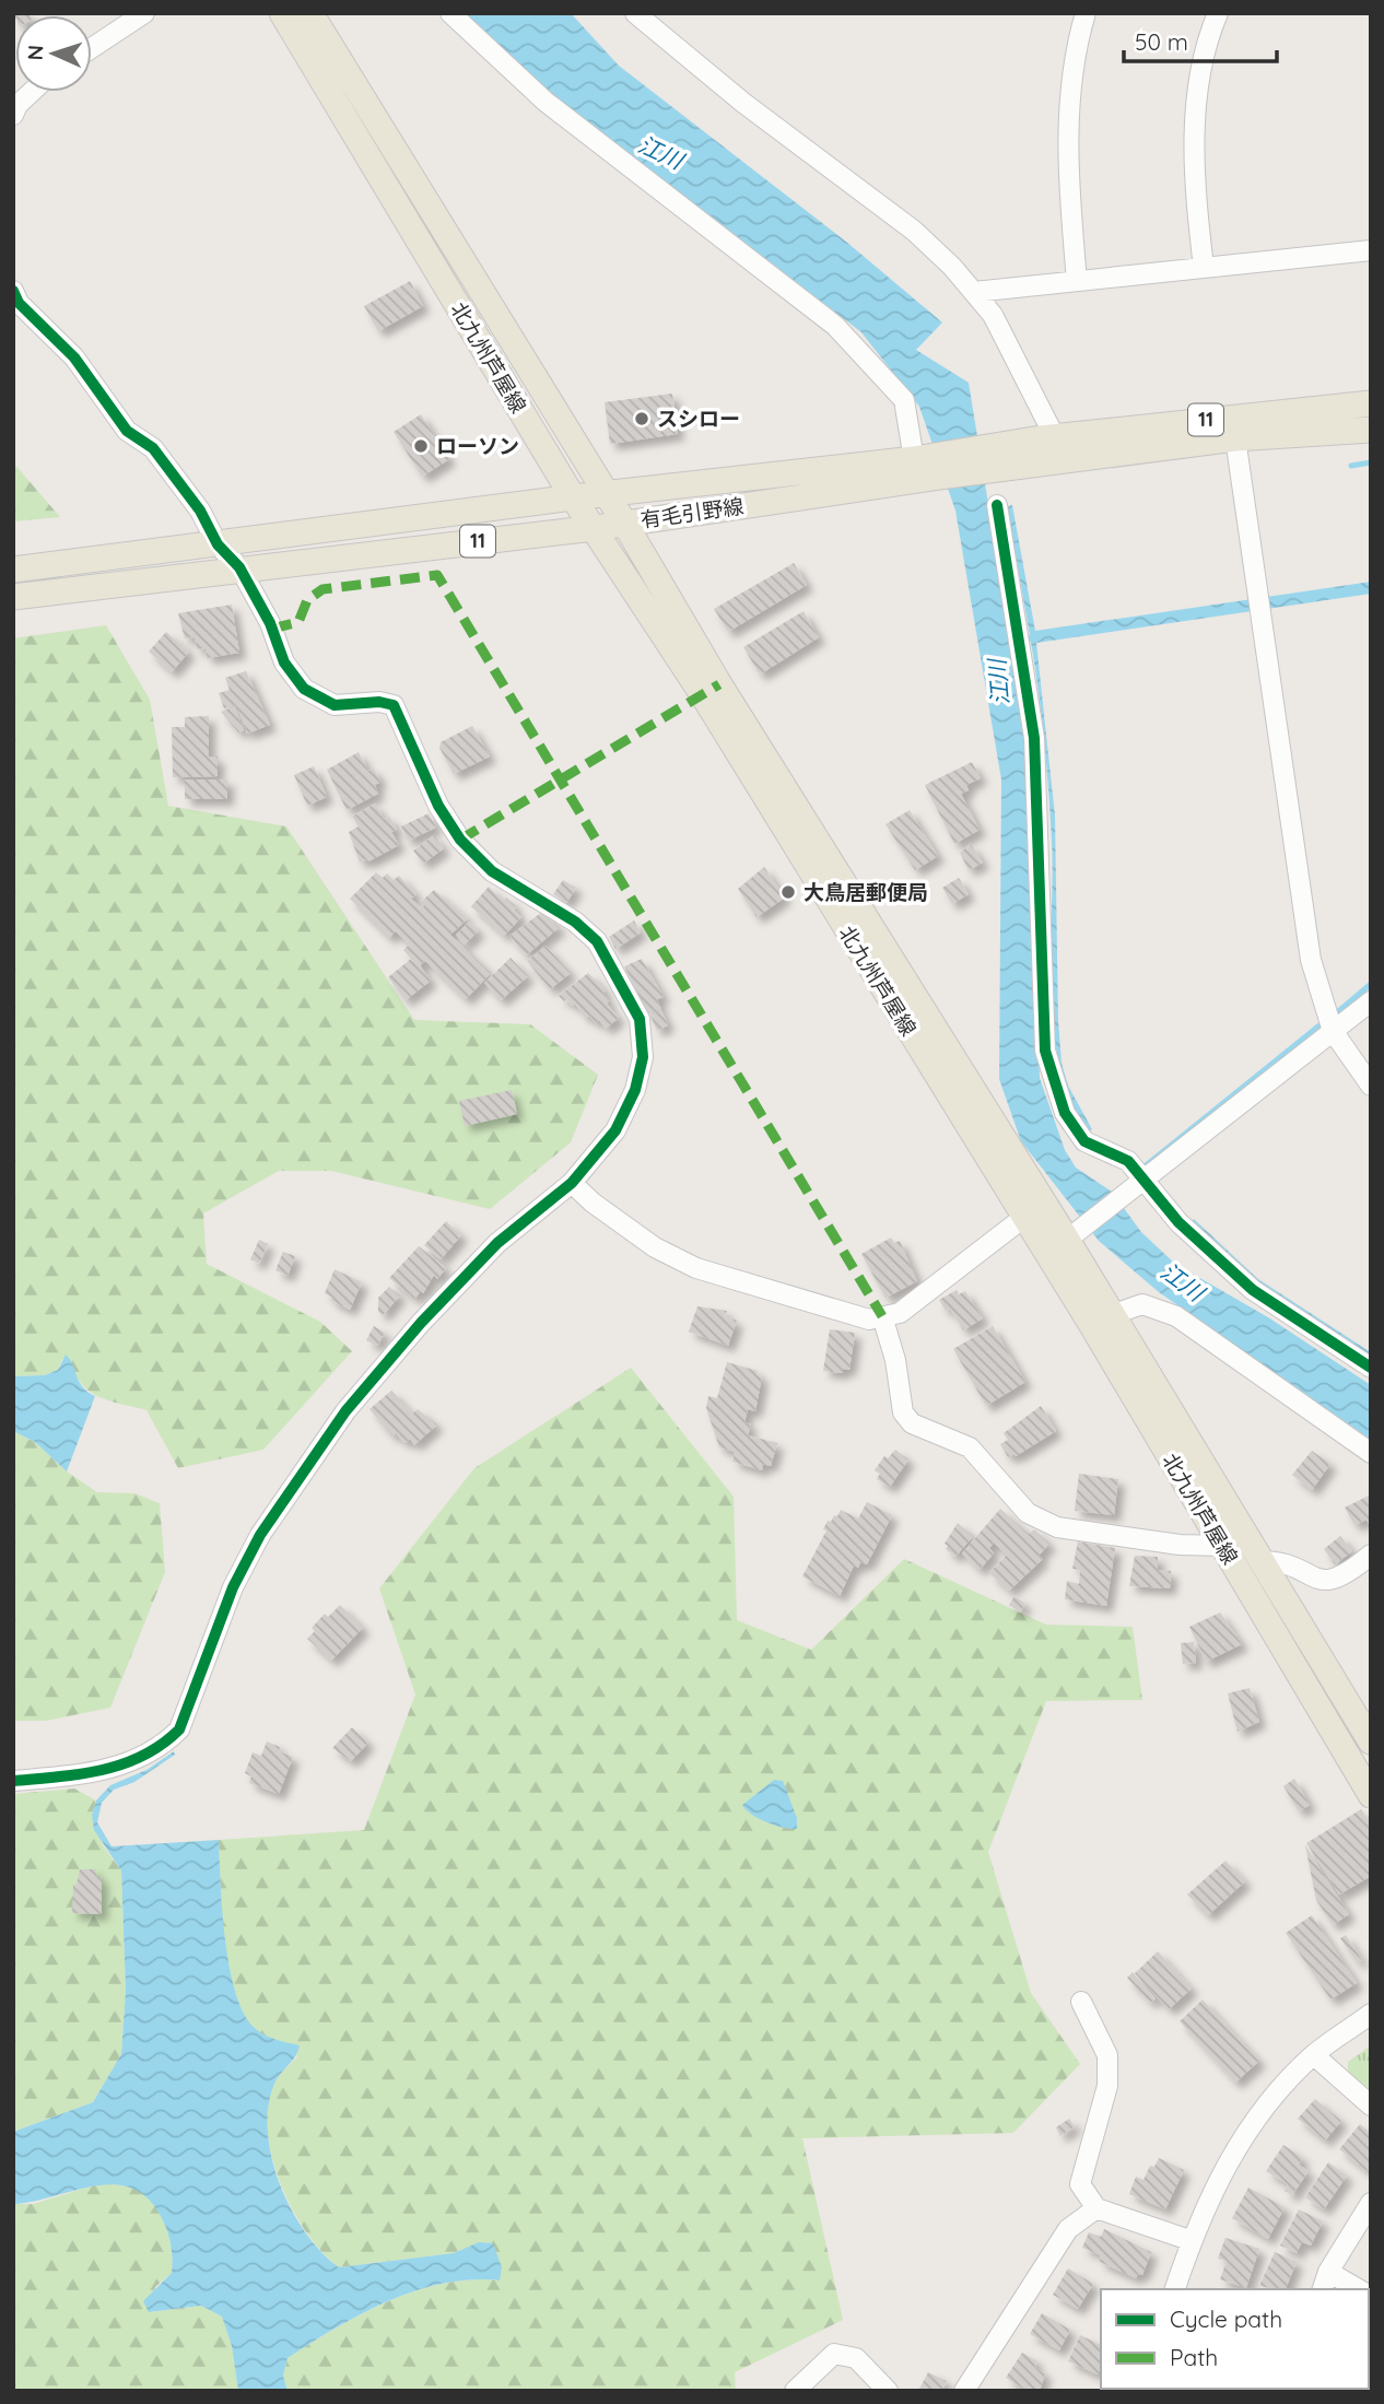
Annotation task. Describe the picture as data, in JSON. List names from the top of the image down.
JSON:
{
  "streets": {
    "main road": ["北九州芦屋線", "11", "有毛引野線"]
  },
  "crossings": [
    ["北九州芦屋線", "有毛引野線"]
  ],
  "water": ["江川"],
  "places": ["スシロー", "ローソン", "大鳥居郵便局"],
  "legend": ["Cycle path", "Path"],
  "scale_bar": "50 m",
  "north": "left"
}
